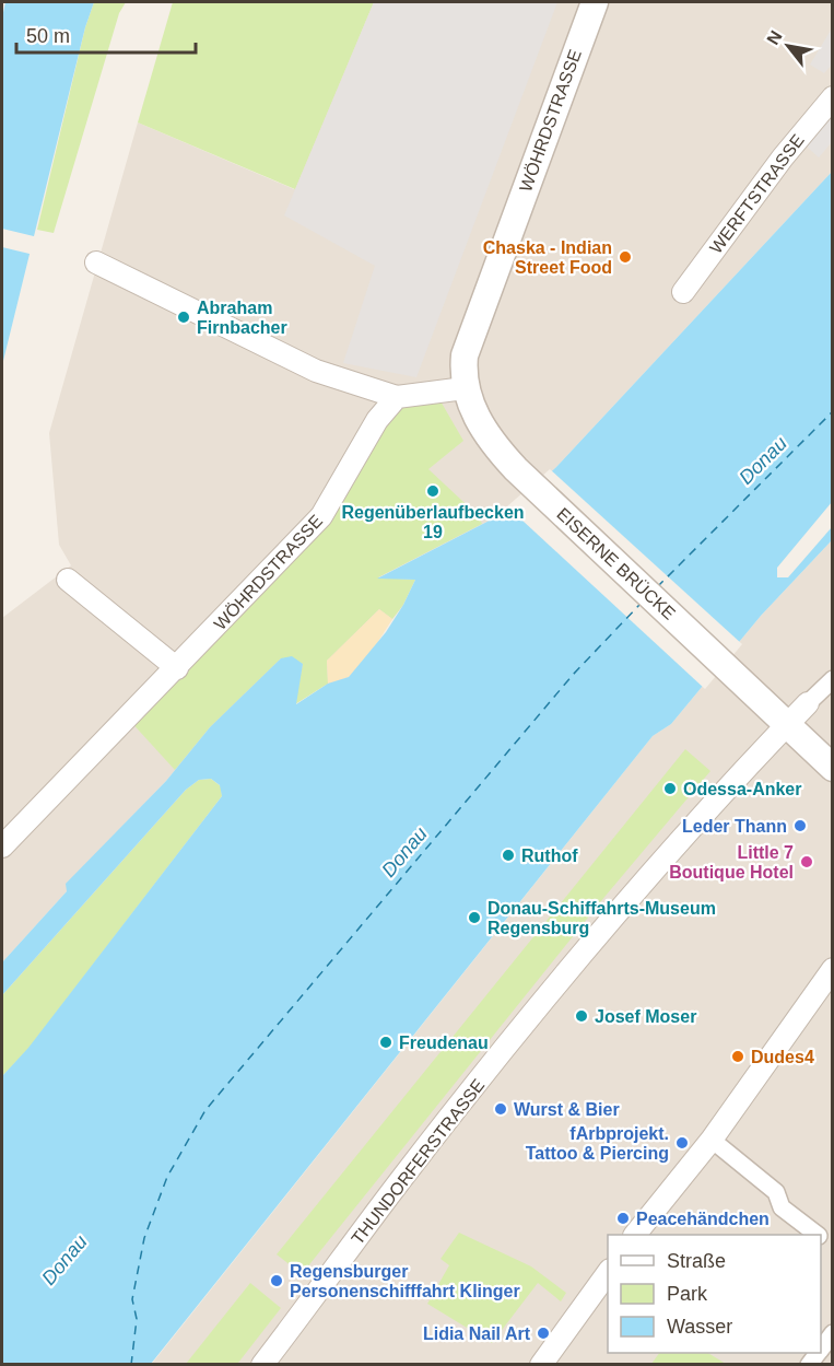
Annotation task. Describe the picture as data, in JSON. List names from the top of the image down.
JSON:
{
  "streets": {
    "street": [
      "WÖHRDSTRASSE",
      "WERFTSTRASSE",
      "EISERNE BRÜCKE",
      "THUNDORFERSTRASSE"
    ]
  },
  "crossings": [
    ["WÖHRDSTRASSE", "EISERNE BRÜCKE"],
    ["EISERNE BRÜCKE", "THUNDORFERSTRASSE"]
  ],
  "water": ["Donau"],
  "places": [
    "Chaska - Indian Street Food",
    "Abraham Firnbacher",
    "Regenüberlaufbecken 19",
    "Odessa-Anker",
    "Leder Thann",
    "Ruthof",
    "Little 7 Boutique Hotel",
    "Donau-Schiffahrts-Museum Regensburg",
    "Josef Moser",
    "Freudenau",
    "Dudes4",
    "Wurst & Bier",
    "fArbprojekt. Tattoo & Piercing",
    "Peacehändchen",
    "Regensburger Personenschifffahrt Klinger",
    "Lidia Nail Art"
  ],
  "legend": ["Straße", "Park", "Wasser"],
  "scale_bar": "50 m",
  "north": "top left"
}
